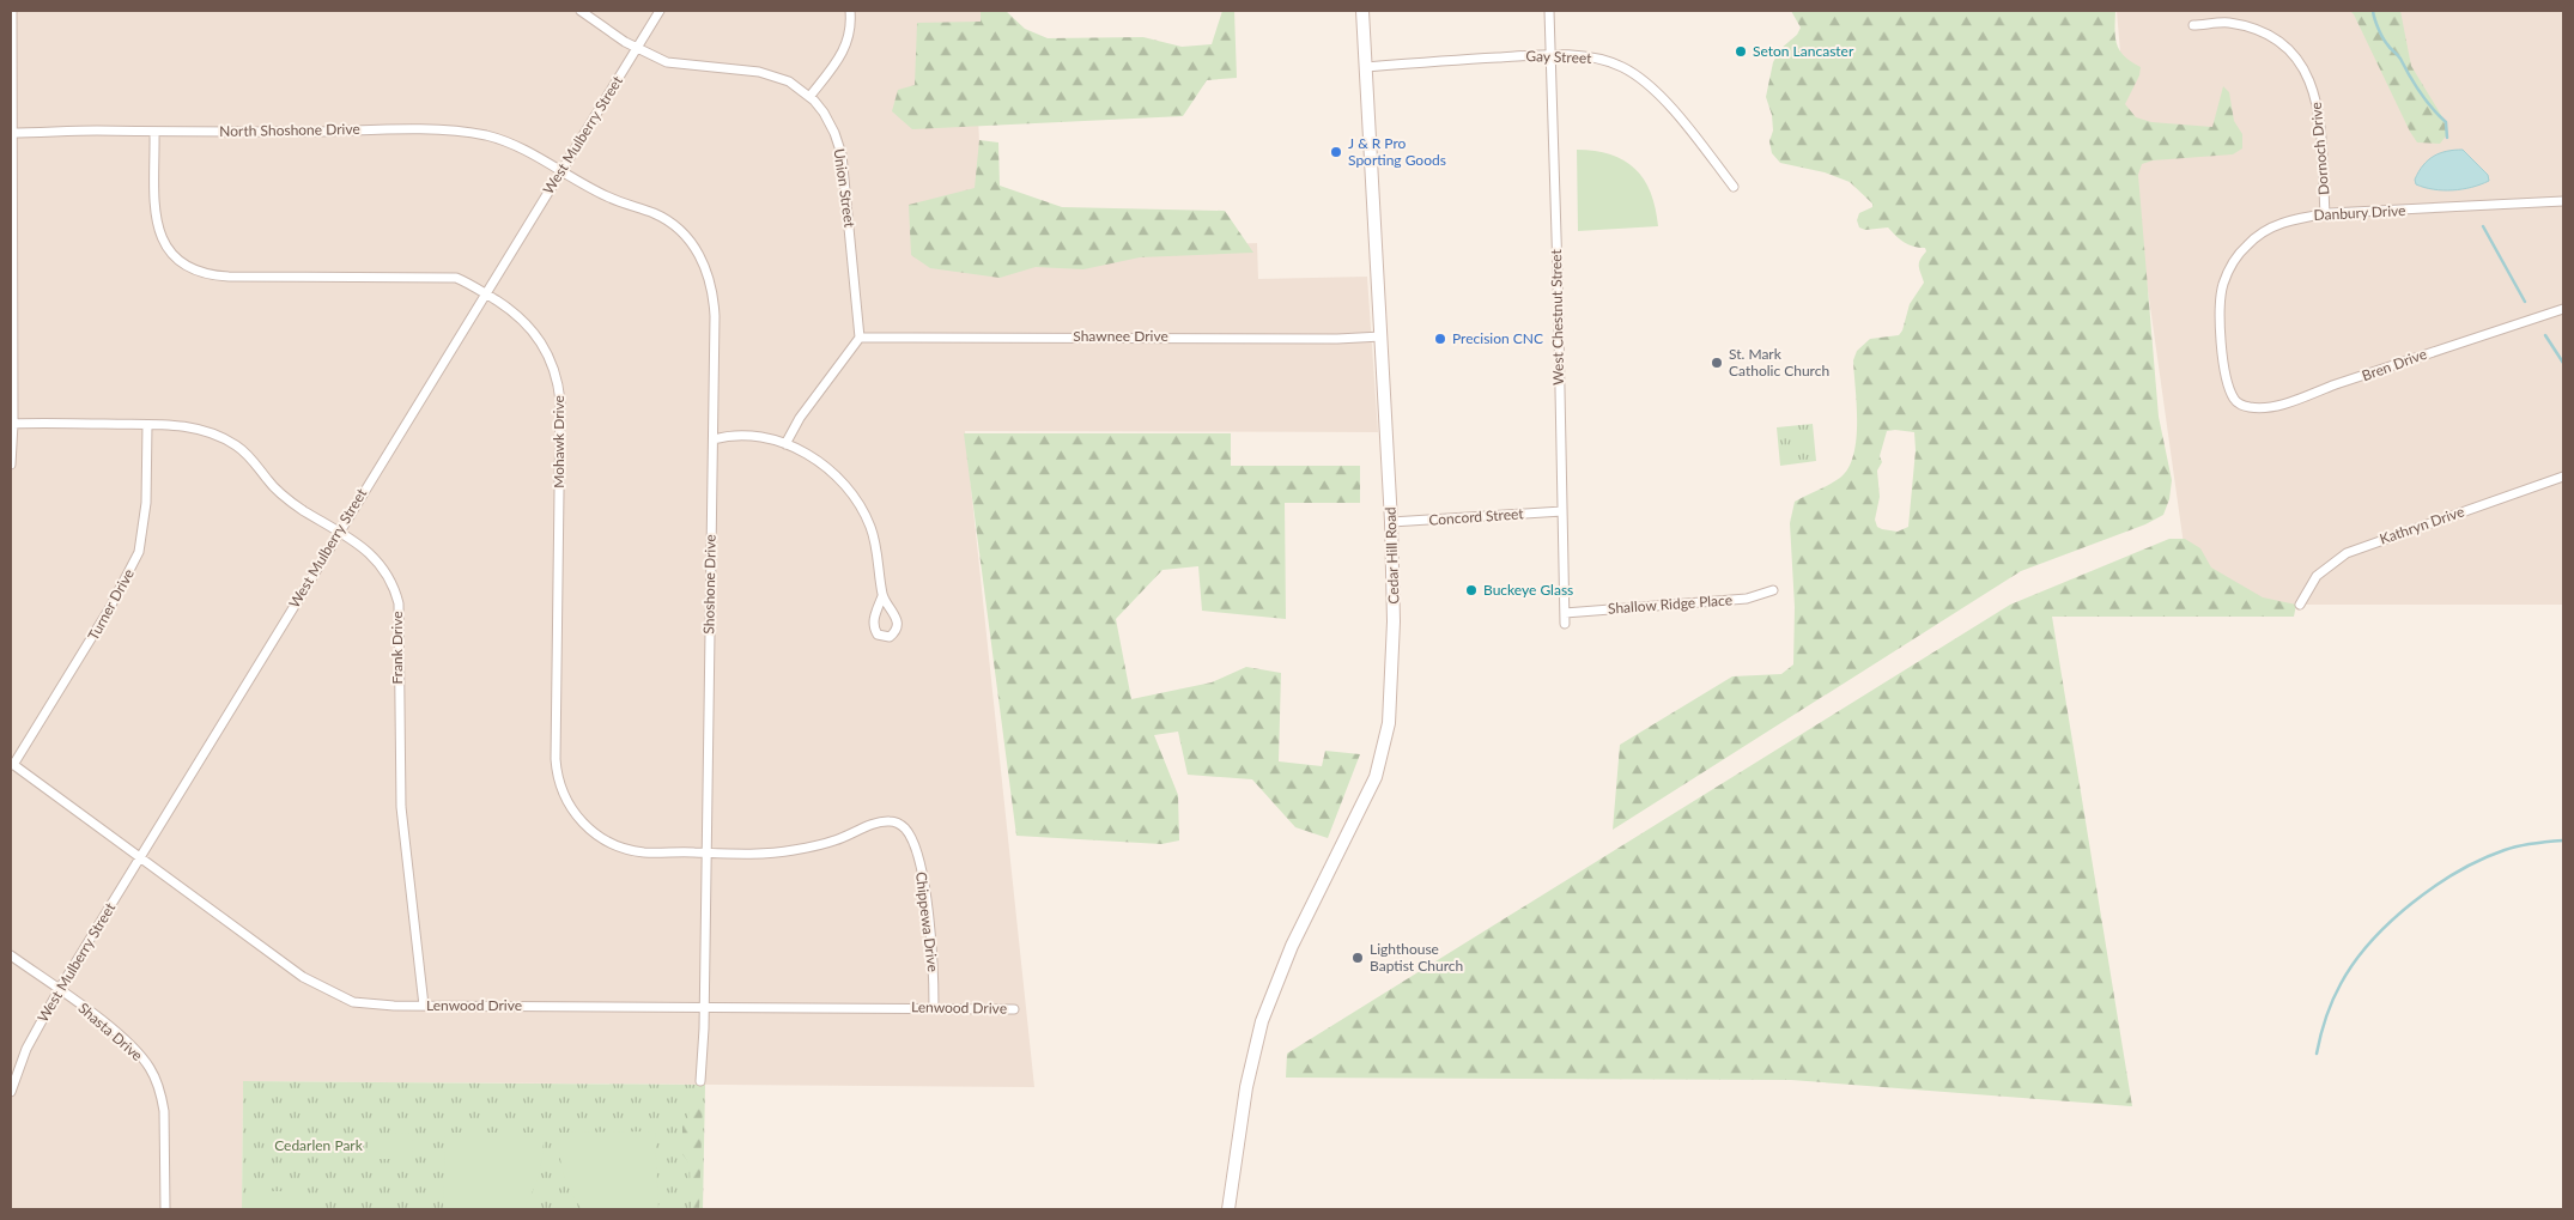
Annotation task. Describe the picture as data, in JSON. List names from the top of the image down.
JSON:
{
  "streets": {
    "main road": ["Cedar Hill Road"],
    "street": [
      "Gay Street",
      "North Shoshone Drive",
      "West Mulberry Street",
      "Dornoch Drive",
      "Union Street",
      "Danbury Drive",
      "West Chestnut Street",
      "Shawnee Drive",
      "Bren Drive",
      "Mohawk Drive",
      "Concord Street",
      "Kathryn Drive",
      "Shoshone Drive",
      "Turner Drive",
      "Shallow Ridge Place",
      "Frank Drive",
      "Chippewa Drive",
      "Lenwood Drive",
      "Shasta Drive"
    ]
  },
  "crossings": [
    ["Gay Street", "West Chestnut Street"],
    ["Gay Street", "Cedar Hill Road"],
    ["North Shoshone Drive", "West Mulberry Street"],
    ["North Shoshone Drive", "Mohawk Drive"],
    ["North Shoshone Drive", "Shoshone Drive"],
    ["West Mulberry Street", "Union Street"],
    ["West Mulberry Street", "Mohawk Drive"],
    ["West Mulberry Street", "Shoshone Drive"],
    ["West Mulberry Street", "Frank Drive"],
    ["West Mulberry Street", "Lenwood Drive"],
    ["West Mulberry Street", "Shasta Drive"],
    ["Dornoch Drive", "Danbury Drive"],
    ["Union Street", "Shawnee Drive"],
    ["Danbury Drive", "Bren Drive"],
    ["West Chestnut Street", "Concord Street"],
    ["West Chestnut Street", "Shallow Ridge Place"],
    ["Shawnee Drive", "Cedar Hill Road"],
    ["Mohawk Drive", "Shoshone Drive"],
    ["Mohawk Drive", "Chippewa Drive"],
    ["Concord Street", "Cedar Hill Road"],
    ["Shoshone Drive", "Chippewa Drive"],
    ["Shoshone Drive", "Lenwood Drive"],
    ["Turner Drive", "Frank Drive"],
    ["Turner Drive", "Lenwood Drive"],
    ["Frank Drive", "Lenwood Drive"],
    ["Chippewa Drive", "Lenwood Drive"]
  ],
  "parks": ["Cedarlen Park"],
  "places": [
    "Seton Lancaster",
    "J & R Pro Sporting Goods",
    "Precision CNC",
    "St. Mark Catholic Church",
    "Buckeye Glass",
    "Lighthouse Baptist Church"
  ]
}
